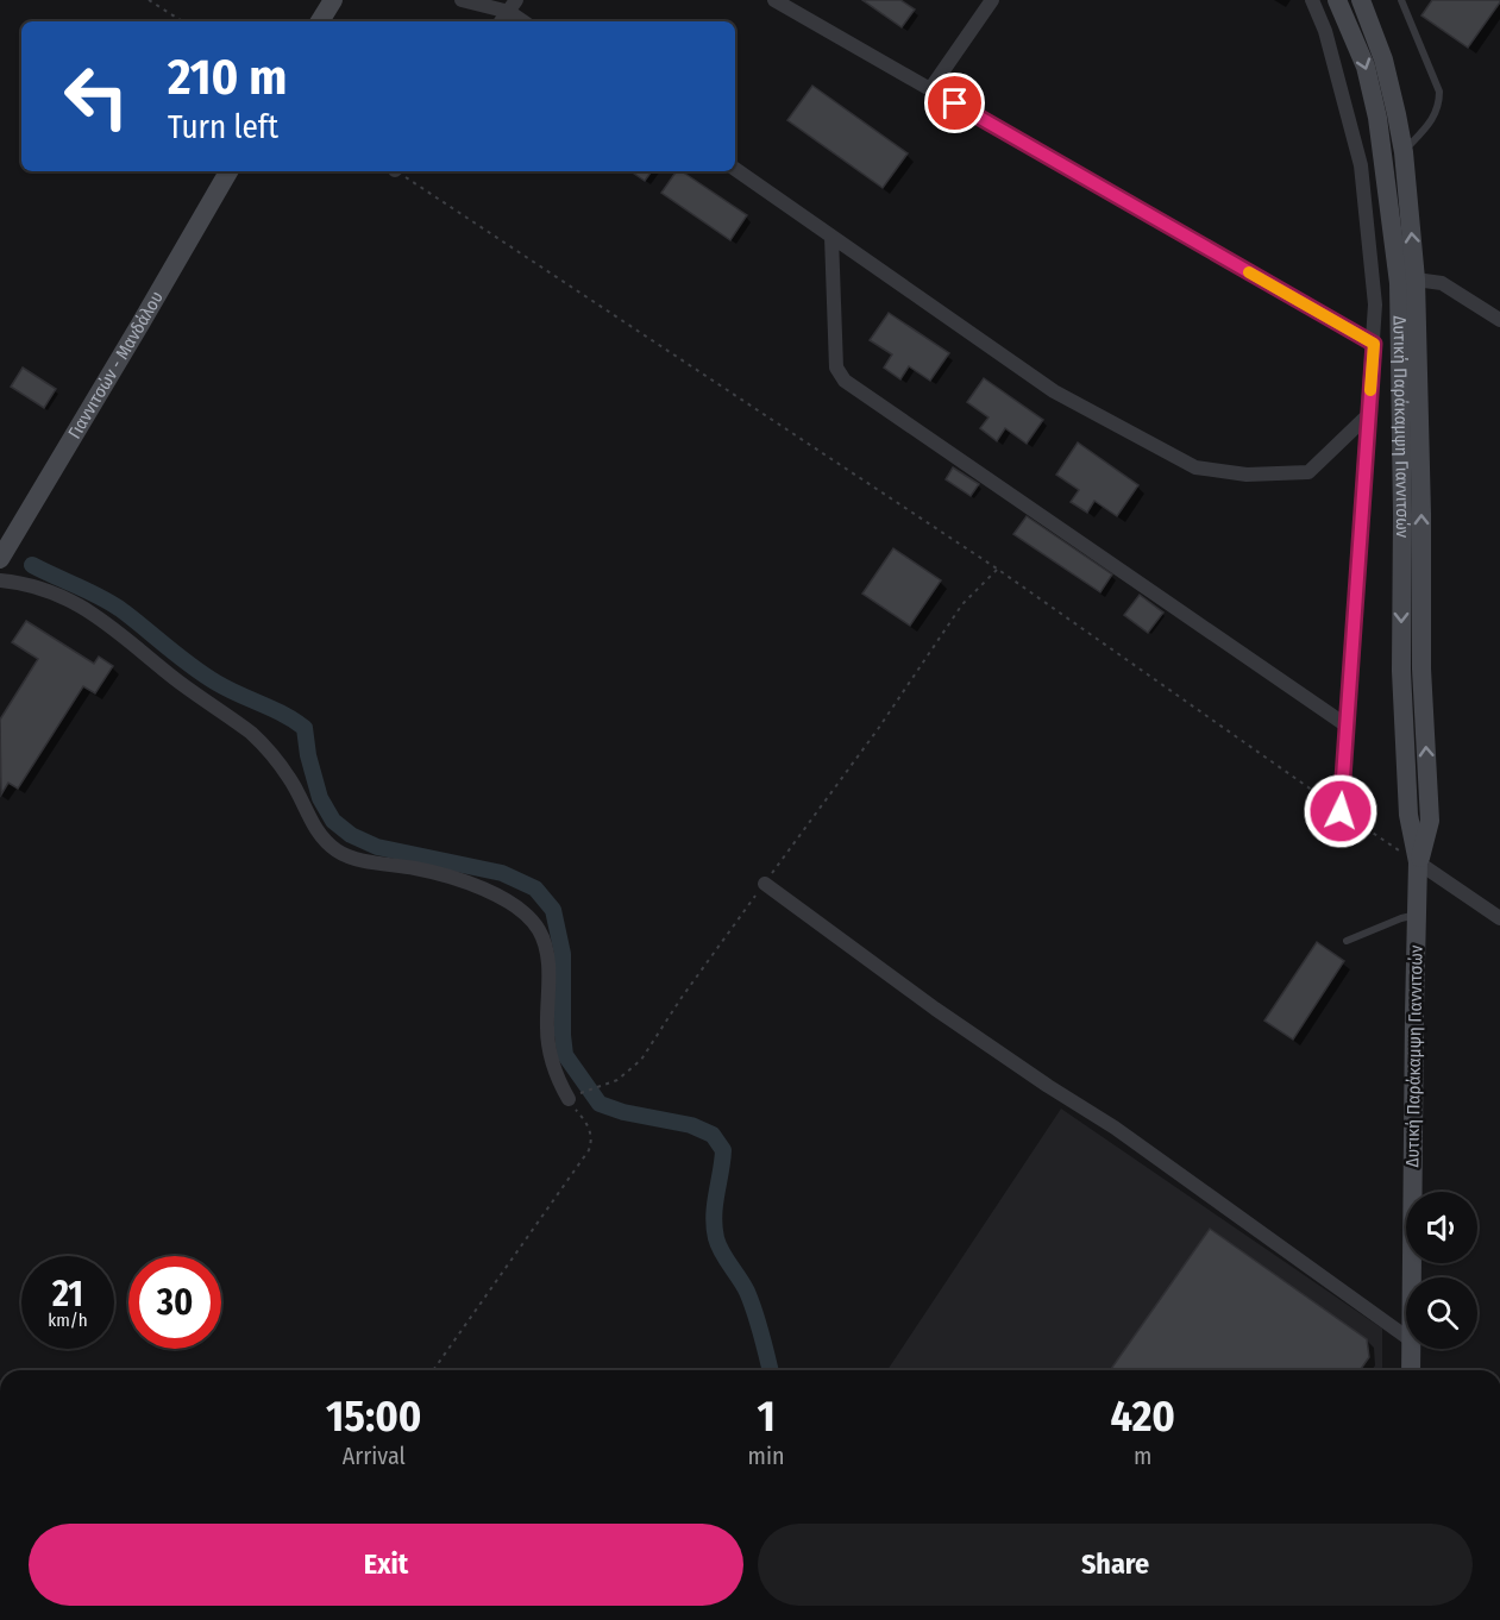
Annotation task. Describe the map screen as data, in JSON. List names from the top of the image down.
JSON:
{
  "streets": {
    "main road": ["Γιαννιτσών - Μανδάλου", "Δυτική Παράκαμψη Γιαννιτσών"]
  },
  "page": {
    "turn": ["210 m", "Turn left"],
    "speed": "21 km/h",
    "limit": "30",
    "eta": [
      "15:00",
      "Arrival",
      "1",
      "min",
      "420",
      "m"
    ],
    "buttons": ["Exit", "Share"]
  }
}
